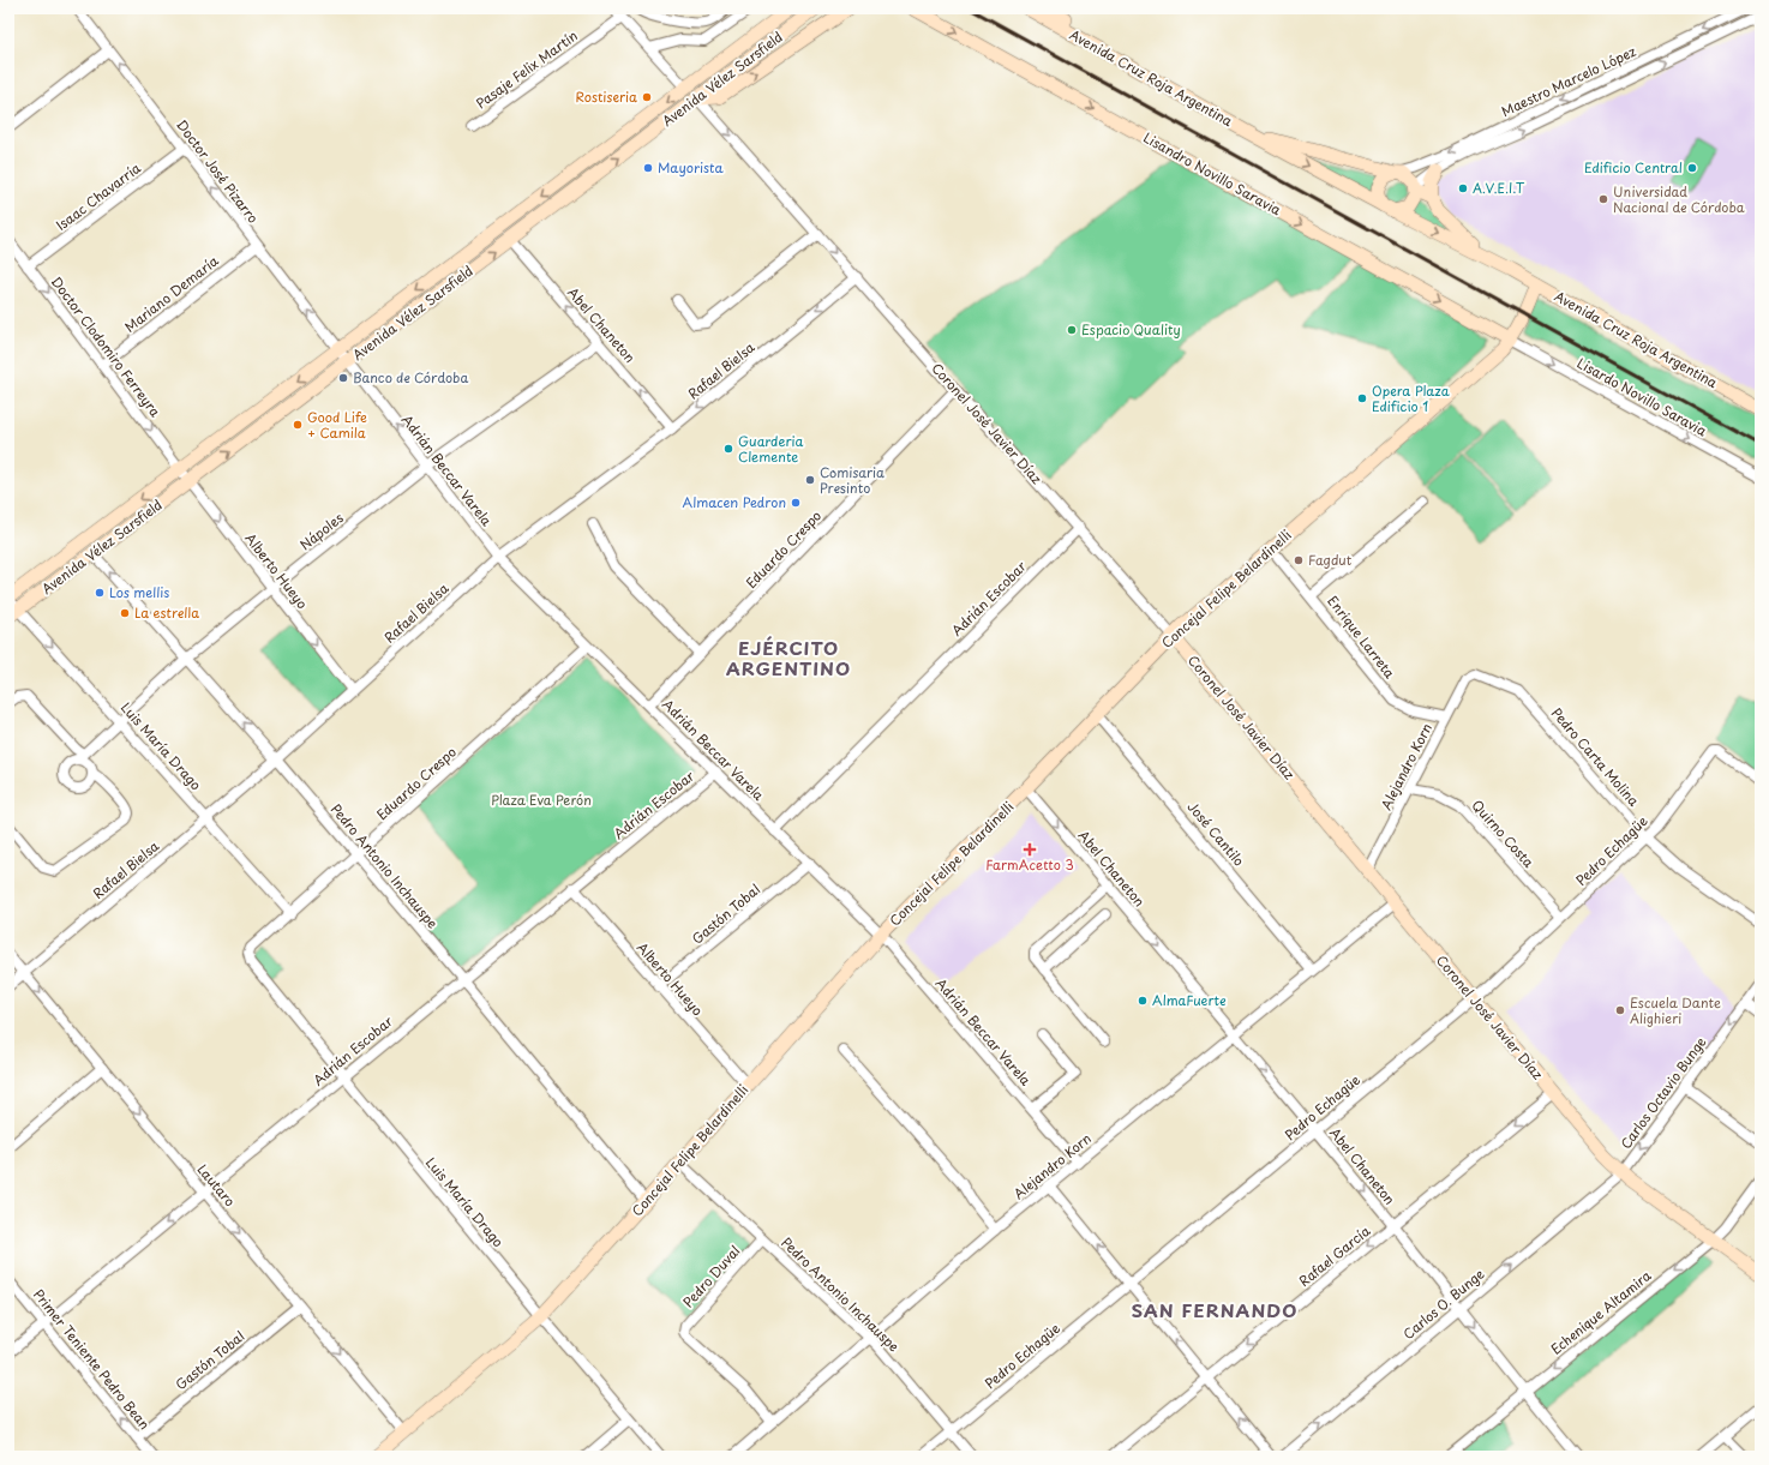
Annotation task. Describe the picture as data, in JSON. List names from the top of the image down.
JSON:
{
  "streets": {
    "main road": [
      "Avenida Cruz Roja Argentina",
      "Avenida Vélez Sarsfield",
      "Lisandro Novillo Saravia",
      "Coronel José Javier Díaz",
      "Concejal Felipe Belardinelli"
    ],
    "street": [
      "Pasaje Felix Martín",
      "Maestro Marcelo López",
      "Doctor José Pizarro",
      "Isaac Chavarría",
      "Mariano Demaría",
      "Abel Chaneton",
      "Doctor Clodomiro Ferreyra",
      "Rafael Bielsa",
      "Lisardo Novillo Saravia",
      "Adrián Beccar Varela",
      "Nápoles",
      "Eduardo Crespo",
      "Alberto Hueyo",
      "Adrián Escobar",
      "Enrique Larreta",
      "Luis María Drago",
      "Pedro Carta Molina",
      "Alejandro Korn",
      "José Cantilo",
      "Quirno Costa",
      "Pedro Echagüe",
      "Pedro Antonio Inchauspe",
      "Gastón Tobal",
      "Carlos Octavio Bunge",
      "Lautaro",
      "Rafael García",
      "Pedro Duval",
      "Carlos O. Bunge",
      "Echenique Altamira",
      "Primer Teniente Pedro Bean"
    ]
  },
  "crossings": [
    ["Avenida Cruz Roja Argentina", "Maestro Marcelo López"],
    ["Avenida Cruz Roja Argentina", "Concejal Felipe Belardinelli"],
    ["Avenida Vélez Sarsfield", "Doctor José Pizarro"],
    ["Avenida Vélez Sarsfield", "Abel Chaneton"],
    ["Avenida Vélez Sarsfield", "Doctor Clodomiro Ferreyra"],
    ["Avenida Vélez Sarsfield", "Coronel José Javier Díaz"],
    ["Avenida Vélez Sarsfield", "Adrián Beccar Varela"],
    ["Avenida Vélez Sarsfield", "Alberto Hueyo"],
    ["Avenida Vélez Sarsfield", "Luis María Drago"],
    ["Avenida Vélez Sarsfield", "Pedro Antonio Inchauspe"],
    ["Doctor José Pizarro", "Isaac Chavarría"],
    ["Doctor José Pizarro", "Mariano Demaría"],
    ["Doctor José Pizarro", "Adrián Beccar Varela"],
    ["Lisandro Novillo Saravia", "Lisardo Novillo Saravia"],
    ["Lisandro Novillo Saravia", "Concejal Felipe Belardinelli"],
    ["Isaac Chavarría", "Doctor Clodomiro Ferreyra"],
    ["Mariano Demaría", "Doctor Clodomiro Ferreyra"],
    ["Abel Chaneton", "Rafael Bielsa"],
    ["Abel Chaneton", "Nápoles"],
    ["Abel Chaneton", "Concejal Felipe Belardinelli"],
    ["Abel Chaneton", "Alejandro Korn"],
    ["Abel Chaneton", "Pedro Echagüe"],
    ["Abel Chaneton", "Rafael García"],
    ["Abel Chaneton", "Carlos O. Bunge"],
    ["Abel Chaneton", "Echenique Altamira"],
    ["Doctor Clodomiro Ferreyra", "Alberto Hueyo"],
    ["Rafael Bielsa", "Coronel José Javier Díaz"],
    ["Rafael Bielsa", "Adrián Beccar Varela"],
    ["Rafael Bielsa", "Alberto Hueyo"],
    ["Rafael Bielsa", "Luis María Drago"],
    ["Rafael Bielsa", "Pedro Antonio Inchauspe"],
    ["Rafael Bielsa", "Lautaro"],
    ["Lisardo Novillo Saravia", "Concejal Felipe Belardinelli"],
    ["Coronel José Javier Díaz", "Eduardo Crespo"],
    ["Coronel José Javier Díaz", "Concejal Felipe Belardinelli"],
    ["Coronel José Javier Díaz", "Adrián Escobar"],
    ["Coronel José Javier Díaz", "Alejandro Korn"],
    ["Coronel José Javier Díaz", "Pedro Echagüe"],
    ["Coronel José Javier Díaz", "Carlos Octavio Bunge"],
    ["Coronel José Javier Díaz", "Rafael García"],
    ["Coronel José Javier Díaz", "Carlos O. Bunge"],
    ["Coronel José Javier Díaz", "Echenique Altamira"],
    ["Adrián Beccar Varela", "Nápoles"],
    ["Adrián Beccar Varela", "Eduardo Crespo"],
    ["Adrián Beccar Varela", "Concejal Felipe Belardinelli"],
    ["Adrián Beccar Varela", "Adrián Escobar"],
    ["Adrián Beccar Varela", "Alejandro Korn"],
    ["Adrián Beccar Varela", "Gastón Tobal"],
    ["Nápoles", "Alberto Hueyo"],
    ["Nápoles", "Luis María Drago"],
    ["Nápoles", "Pedro Antonio Inchauspe"],
    ["Eduardo Crespo", "Luis María Drago"],
    ["Eduardo Crespo", "Pedro Antonio Inchauspe"],
    ["Alberto Hueyo", "Concejal Felipe Belardinelli"],
    ["Alberto Hueyo", "Adrián Escobar"],
    ["Alberto Hueyo", "Gastón Tobal"],
    ["Concejal Felipe Belardinelli", "Enrique Larreta"],
    ["Concejal Felipe Belardinelli", "Luis María Drago"],
    ["Concejal Felipe Belardinelli", "José Cantilo"],
    ["Concejal Felipe Belardinelli", "Pedro Antonio Inchauspe"],
    ["Concejal Felipe Belardinelli", "Lautaro"],
    ["Adrián Escobar", "Luis María Drago"],
    ["Adrián Escobar", "Pedro Antonio Inchauspe"],
    ["Adrián Escobar", "Lautaro"],
    ["Adrián Escobar", "Primer Teniente Pedro Bean"],
    ["Enrique Larreta", "Alejandro Korn"],
    ["Pedro Carta Molina", "Alejandro Korn"],
    ["Pedro Carta Molina", "Pedro Echagüe"],
    ["Alejandro Korn", "José Cantilo"],
    ["Alejandro Korn", "Quirno Costa"],
    ["Alejandro Korn", "Pedro Antonio Inchauspe"],
    ["Alejandro Korn", "Pedro Duval"],
    ["Quirno Costa", "Pedro Echagüe"],
    ["Pedro Echagüe", "Pedro Antonio Inchauspe"],
    ["Pedro Antonio Inchauspe", "Pedro Duval"],
    ["Gastón Tobal", "Lautaro"],
    ["Gastón Tobal", "Primer Teniente Pedro Bean"],
    ["Carlos Octavio Bunge", "Carlos O. Bunge"]
  ],
  "one_way": [
    "Doctor José Pizarro",
    "Lisandro Novillo Saravia",
    "Doctor Clodomiro Ferreyra",
    "Lisardo Novillo Saravia",
    "Alberto Hueyo",
    "Carlos Octavio Bunge",
    "Lautaro",
    "Rafael García",
    "Carlos O. Bunge",
    "Echenique Altamira",
    "Primer Teniente Pedro Bean"
  ],
  "districts": ["EJÉRCITO ARGENTINO", "SAN FERNANDO"],
  "parks": ["Plaza Eva Perón"],
  "places": {
    "other": [
      "Rostiseria",
      "Mayorista",
      "Edificio Central",
      "A.V.E.I.T",
      "Universidad Nacional de Córdoba",
      "Espacio Quality",
      "Banco de Córdoba",
      "Opera Plaza Edificio 1",
      "Good Life + Camila",
      "Guarderia Clemente",
      "Comisaria Presinto",
      "Almacen Pedron",
      "Fagdut",
      "Los mellis",
      "La estrella",
      "AlmaFuerte",
      "Escuela Dante Alighieri"
    ],
    "health": ["FarmAcetto 3"]
  }
}
